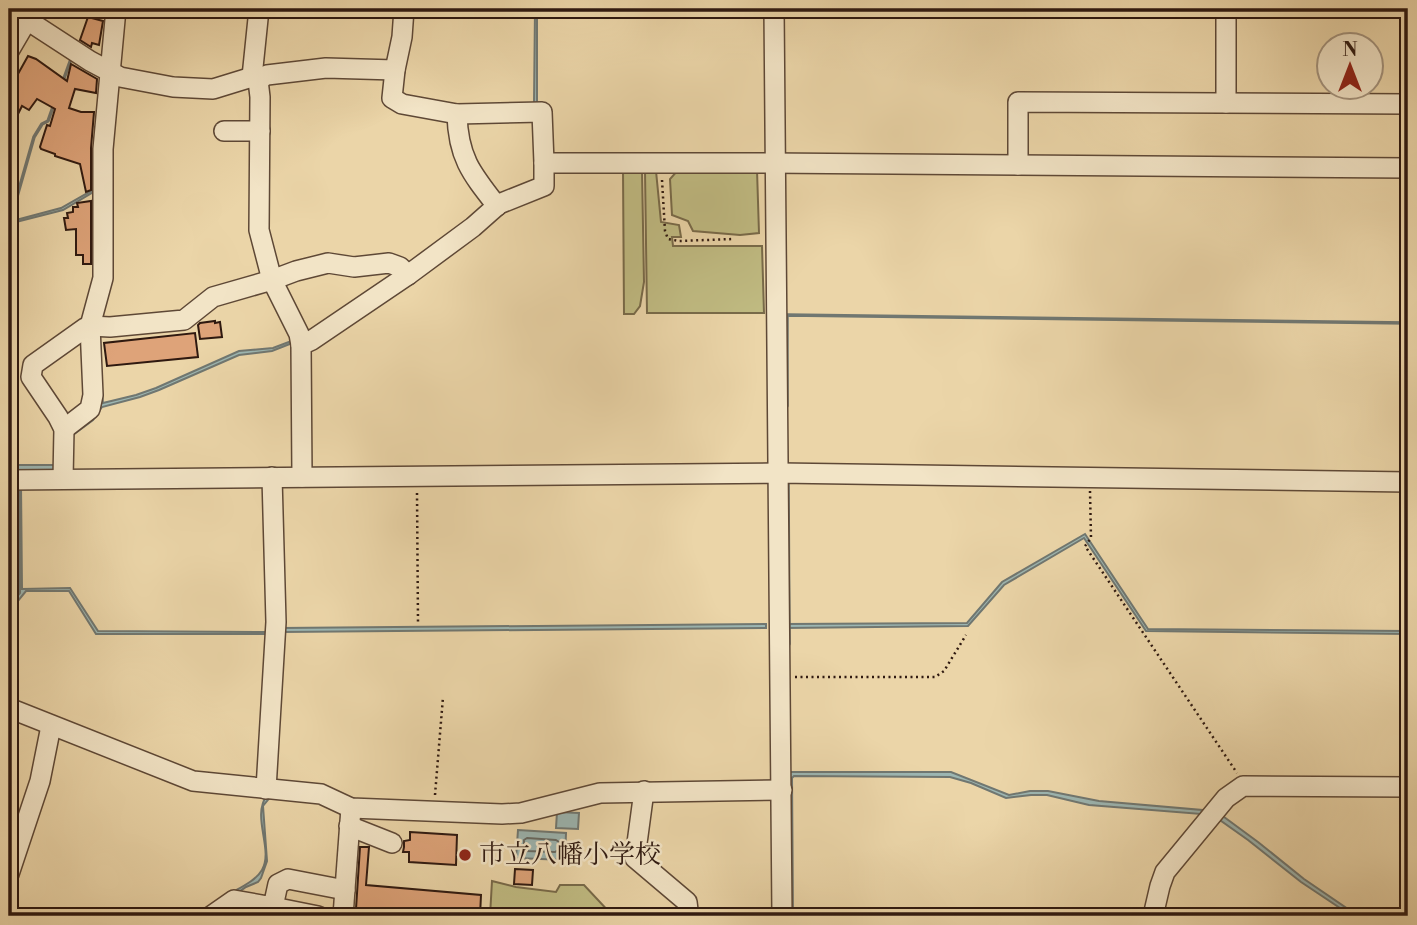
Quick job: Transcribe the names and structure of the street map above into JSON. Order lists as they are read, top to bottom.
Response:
{
  "places": ["市立八幡小学校"],
  "north": "top"
}
